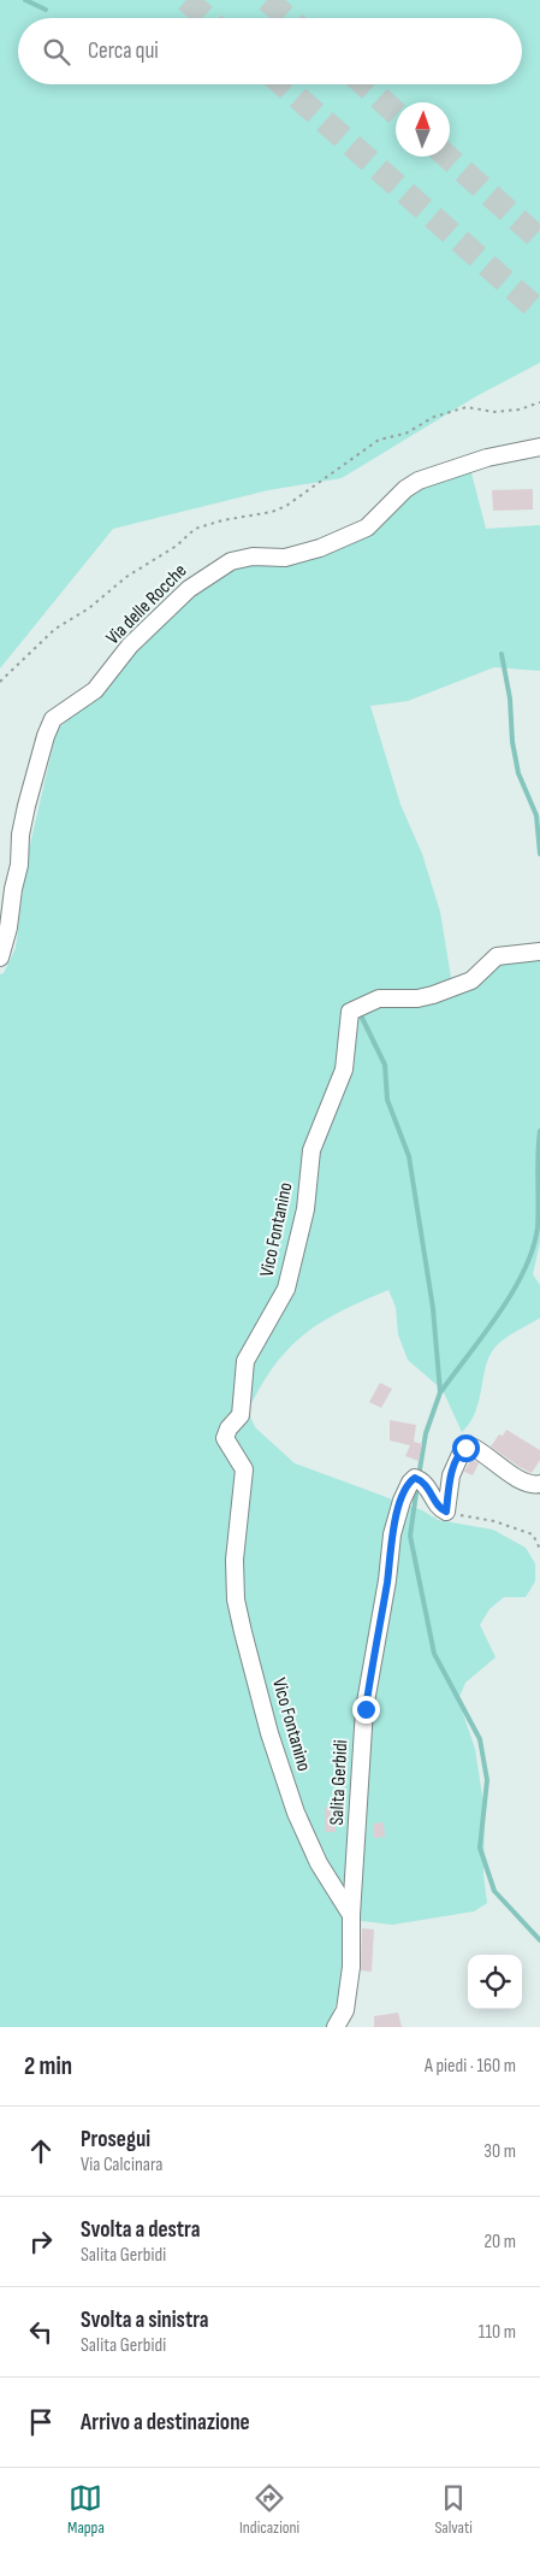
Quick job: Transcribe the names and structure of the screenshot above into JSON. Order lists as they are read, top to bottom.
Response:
{
  "streets": {
    "street": ["Via delle Rocche", "Vico Fontanino", "Salita Gerbidi"]
  },
  "crossings": [
    ["Vico Fontanino", "Salita Gerbidi"]
  ],
  "north": "top",
  "page": {
    "search": "Cerca qui",
    "heading": ["2 min", "A piedi · 160 m"],
    "list": [
      ["Prosegui", "Via Calcinara", "30 m"],
      ["Svolta a destra", "Salita Gerbidi", "20 m"],
      ["Svolta a sinistra", "Salita Gerbidi", "110 m"],
      "Arrivo a destinazione"
    ],
    "nav": ["Mappa", "Indicazioni", "Salvati"]
  }
}
